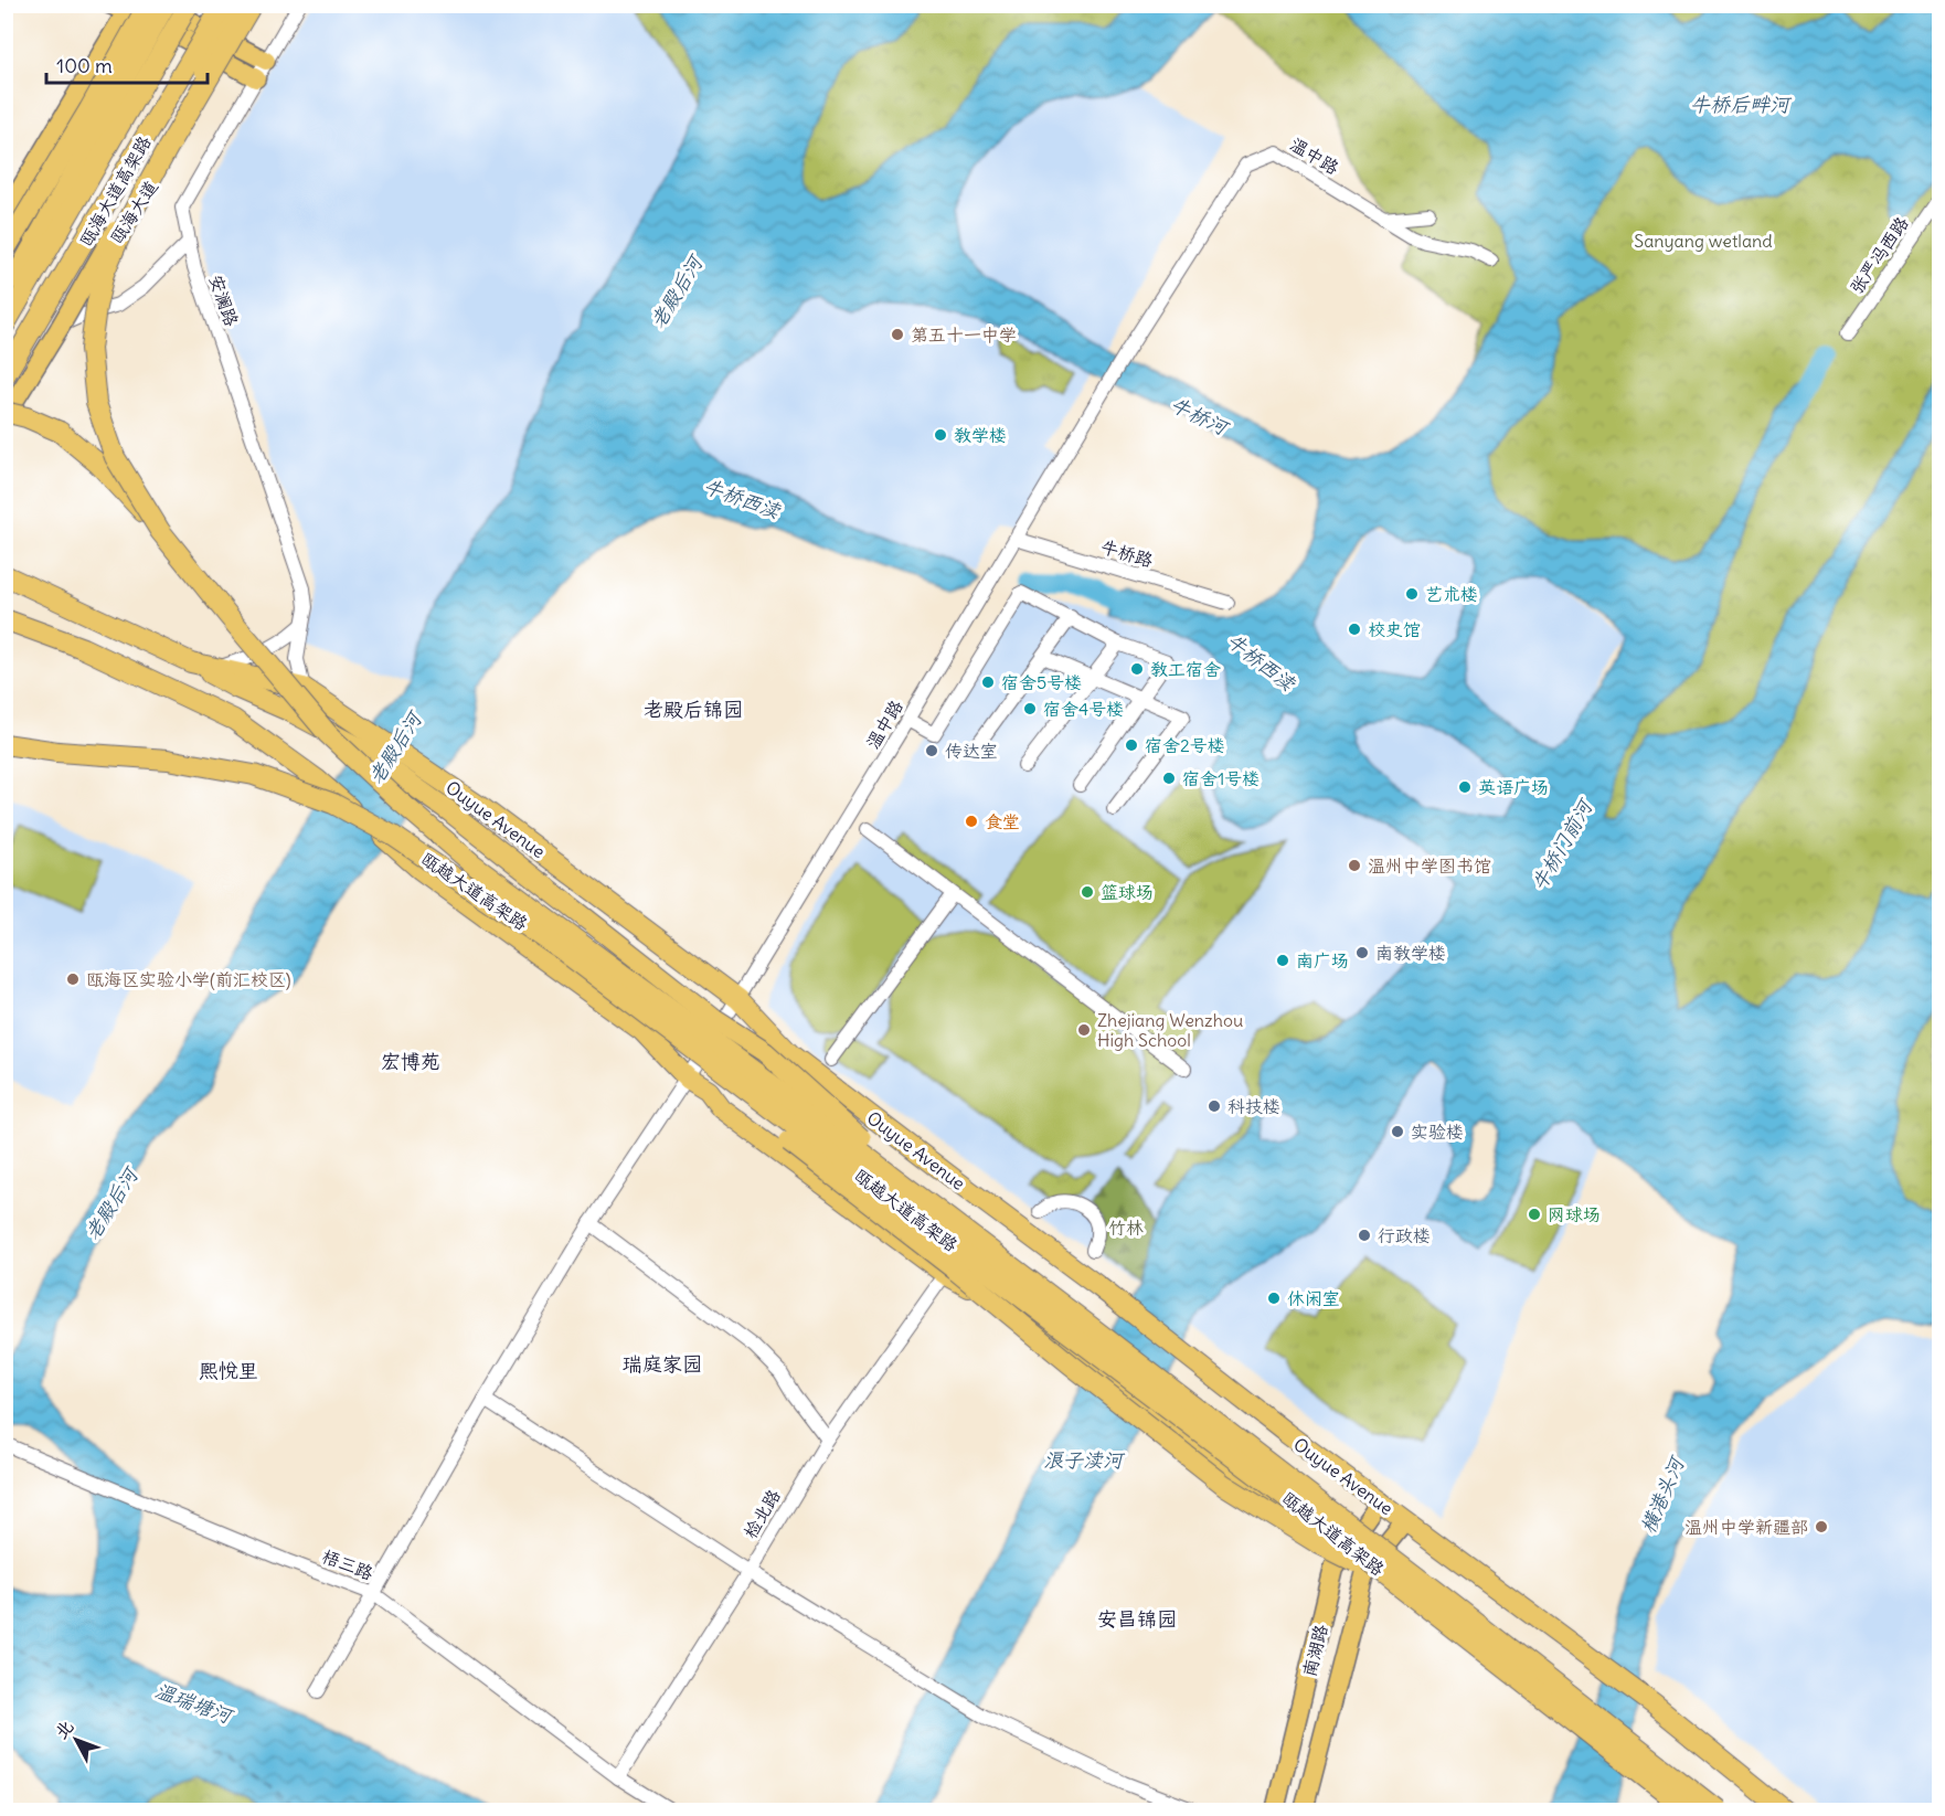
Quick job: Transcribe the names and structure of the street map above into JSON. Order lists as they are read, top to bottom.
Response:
{
  "streets": {
    "highway": ["瓯海大道高架路", "Ouyue Avenue", "瓯越大道高架路"],
    "main road": ["瓯海大道", "南湖路"],
    "street": [
      "温中路",
      "张严冯西路",
      "安澜路",
      "牛桥路",
      "检北路",
      "梧三路"
    ]
  },
  "crossings": [
    ["温中路", "牛桥路"],
    ["温中路", "Ouyue Avenue"],
    ["温中路", "梧三路"],
    ["安澜路", "Ouyue Avenue"],
    ["Ouyue Avenue", "南湖路"],
    ["检北路", "梧三路"]
  ],
  "districts": [
    "老殿后锦园",
    "宏博苑",
    "瑞庭家园",
    "熙悦里",
    "安昌锦园"
  ],
  "water": [
    "牛桥后畔河",
    "老殿后河",
    "牛桥河",
    "牛桥西渎",
    "牛桥门前河",
    "浪子渎河",
    "横港头河",
    "温瑞塘河"
  ],
  "parks": ["Sanyang wetland", "竹林"],
  "places": [
    "第五十一中学",
    "教学楼",
    "艺术楼",
    "校史馆",
    "教工宿舍",
    "宿舍5号楼",
    "宿舍4号楼",
    "宿舍2号楼",
    "传达室",
    "宿舍1号楼",
    "英语广场",
    "食堂",
    "温州中学图书馆",
    "篮球场",
    "南教学楼",
    "南广场",
    "瓯海区实验小学(前汇校区)",
    "Zhejiang Wenzhou High School",
    "科技楼",
    "实验楼",
    "网球场",
    "行政楼",
    "休闲室",
    "温州中学新疆部"
  ],
  "scale_bar": "100 m",
  "north": "top left"
}
